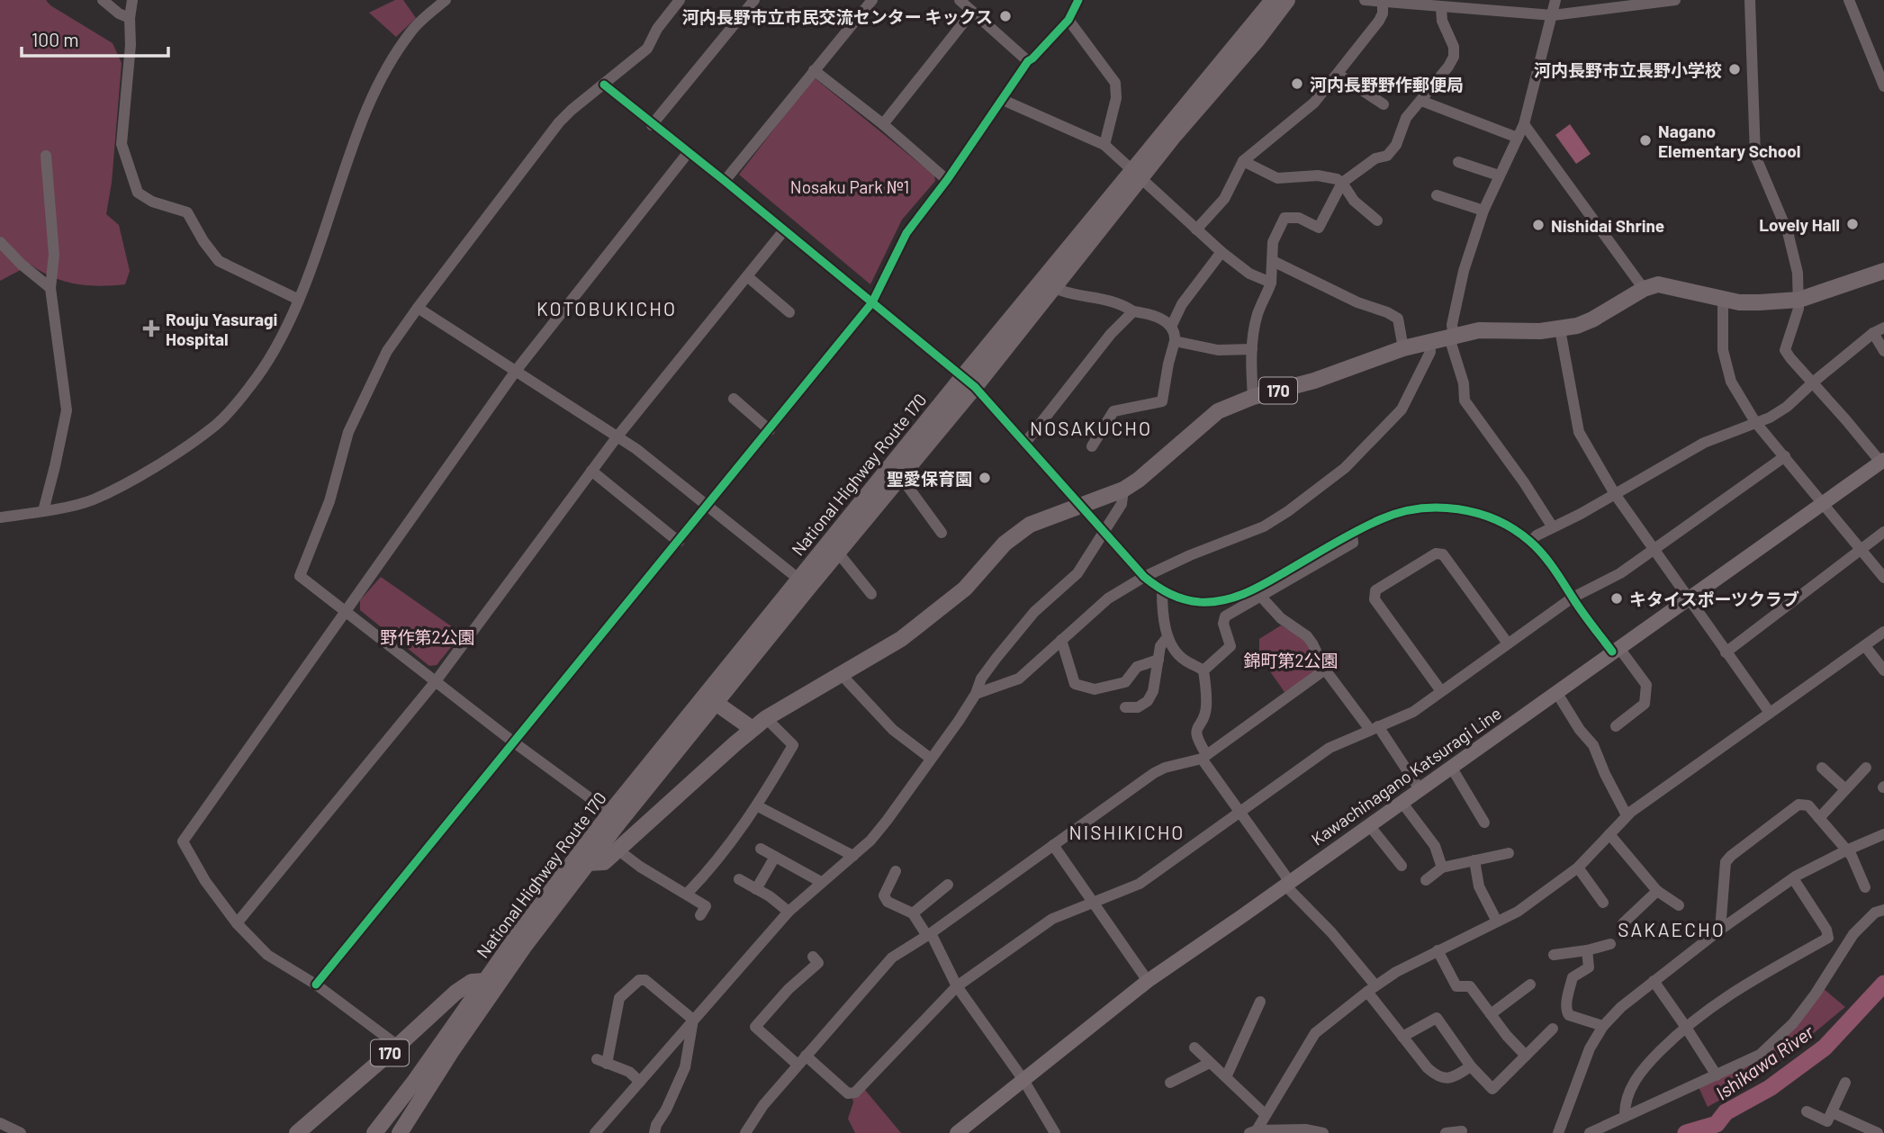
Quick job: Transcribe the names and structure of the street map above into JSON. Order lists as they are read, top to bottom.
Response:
{
  "streets": {
    "highway": ["170", "National Highway Route 170"],
    "main road": ["Kawachinagano Katsuragi Line"]
  },
  "districts": [
    "KOTOBUKICHO",
    "NOSAKUCHO",
    "NISHIKICHO",
    "SAKAECHO"
  ],
  "water": ["Ishikawa River"],
  "parks": ["Nosaku Park №1", "野作第2公園", "錦町第2公園"],
  "places": {
    "other": [
      "河内長野市立市民交流センター キックス",
      "河内長野市立長野小学校",
      "河内長野野作郵便局",
      "Nagano Elementary School",
      "Lovely Hall",
      "Nishidai Shrine",
      "聖愛保育園",
      "キタイスポーツクラブ"
    ],
    "health": ["Rouju Yasuragi Hospital"]
  },
  "scale_bar": "100 m"
}
